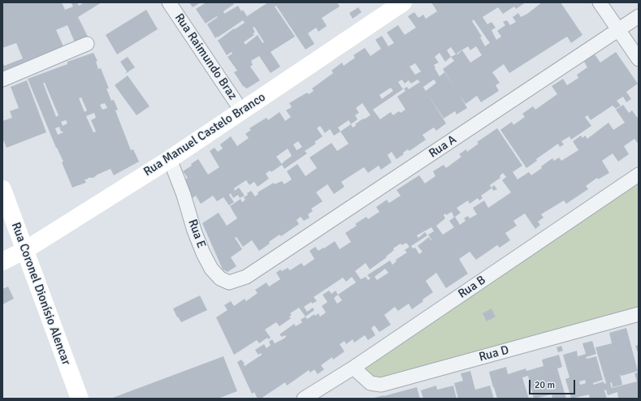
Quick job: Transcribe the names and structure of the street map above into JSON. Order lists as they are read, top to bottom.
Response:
{
  "streets": {
    "street": [
      "Rua Raimundo Braz",
      "Rua Manuel Castelo Branco",
      "Rua A",
      "Rua E",
      "Rua B",
      "Rua Coronel Dionísio Alencar",
      "Rua D"
    ]
  },
  "crossings": [
    ["Rua Raimundo Braz", "Rua Manuel Castelo Branco"],
    ["Rua Manuel Castelo Branco", "Rua E"],
    ["Rua Manuel Castelo Branco", "Rua Coronel Dionísio Alencar"],
    ["Rua A", "Rua E"],
    ["Rua B", "Rua D"]
  ],
  "scale_bar": "20 m"
}
